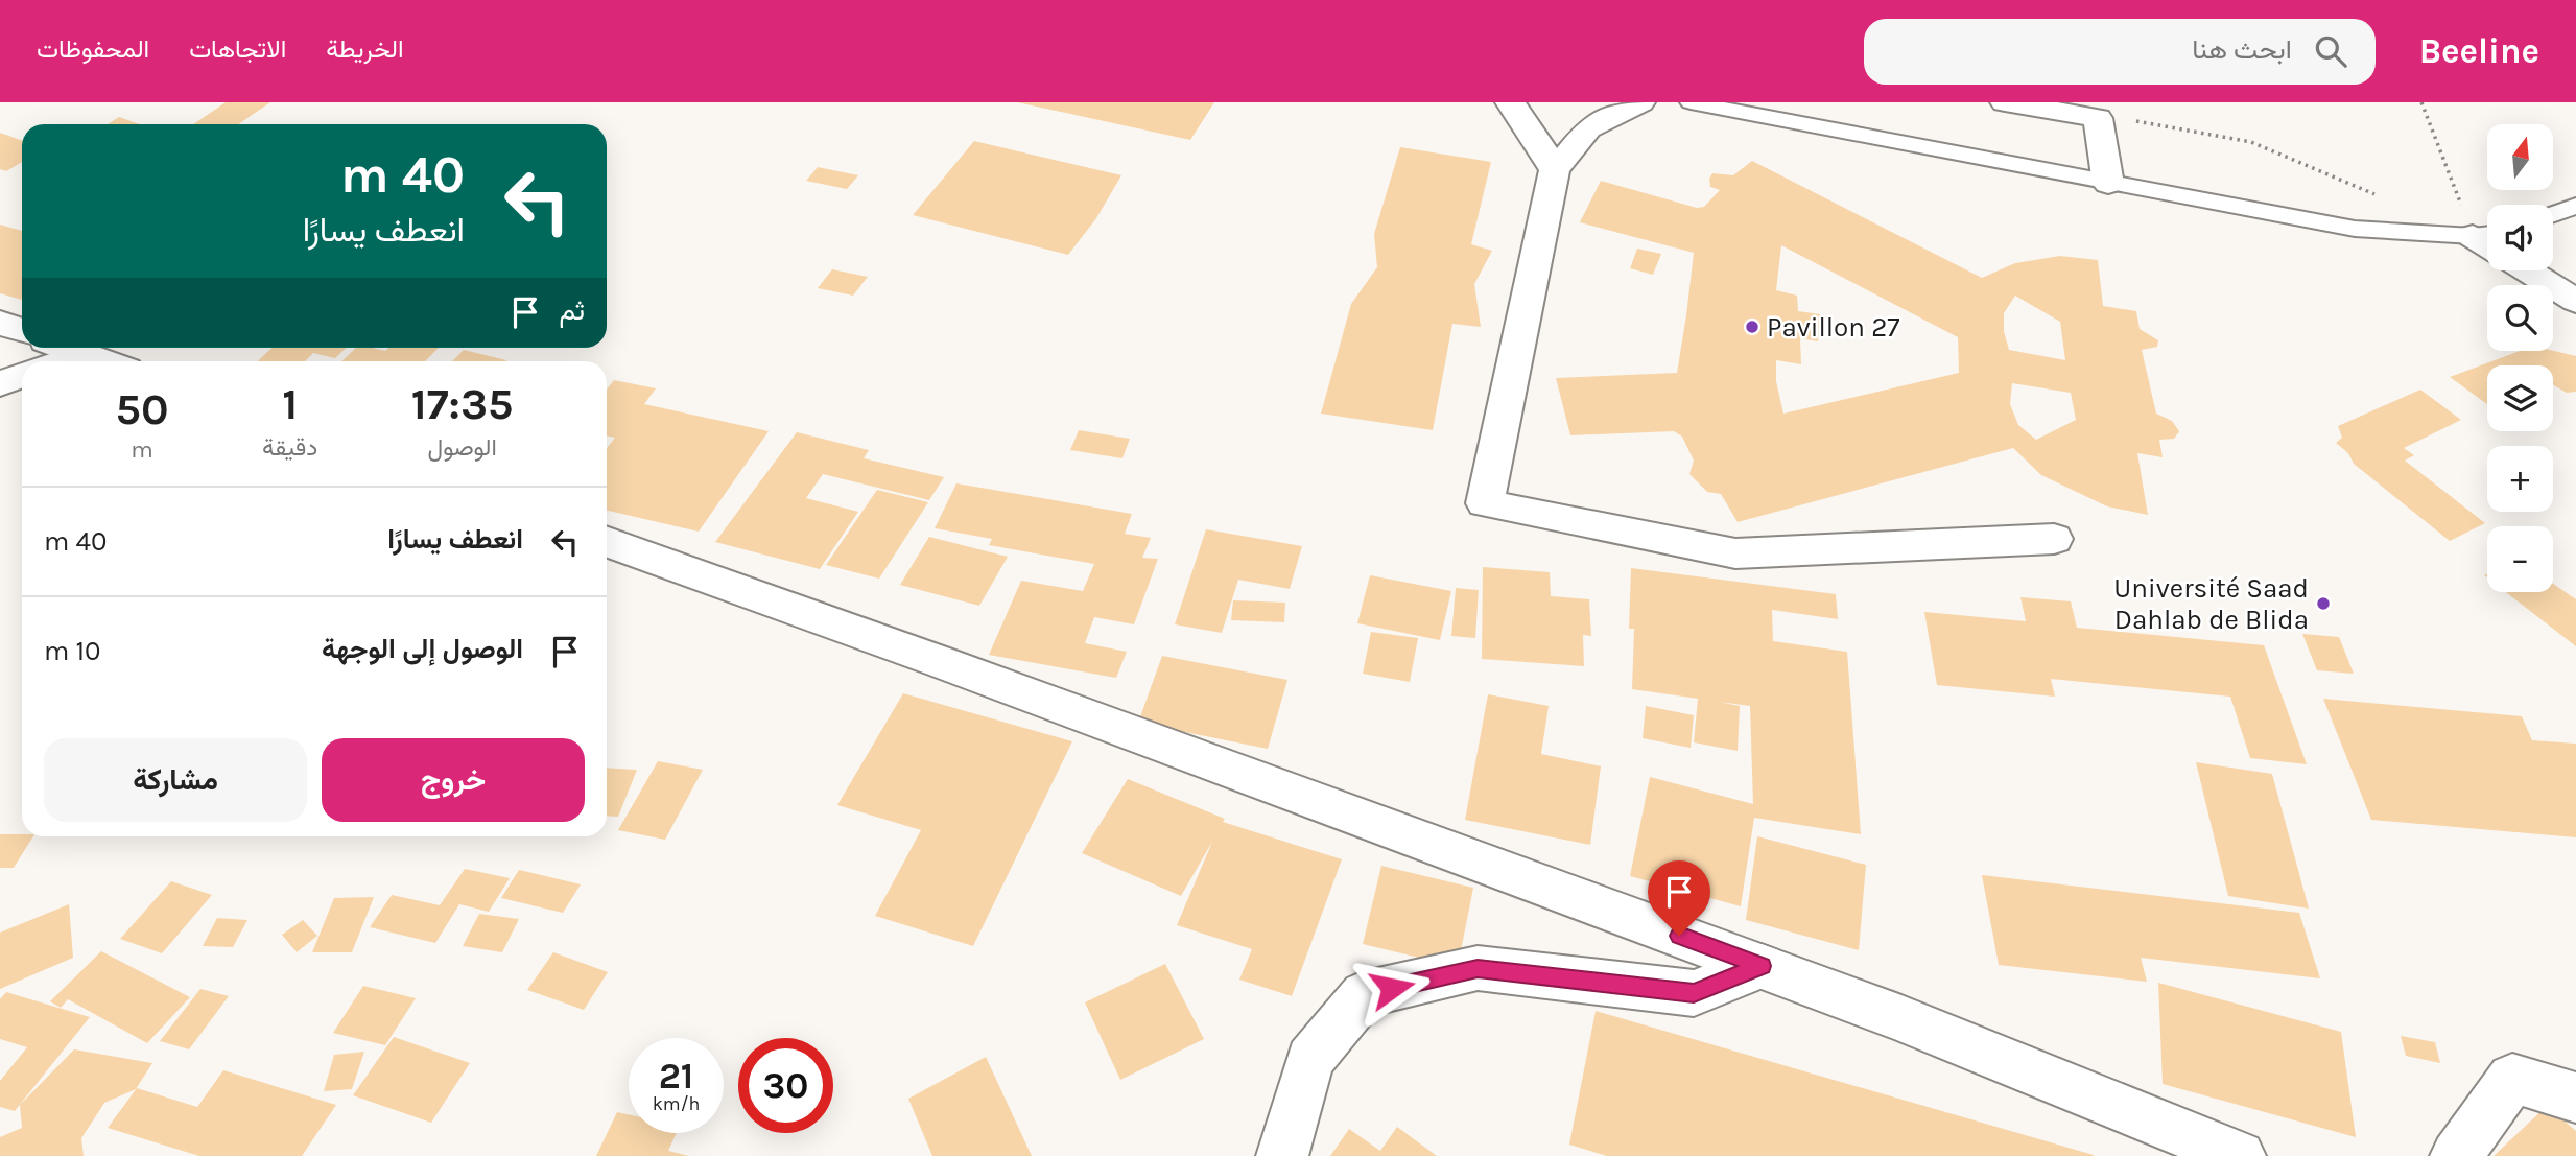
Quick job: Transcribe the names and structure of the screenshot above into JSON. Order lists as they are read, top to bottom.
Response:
{
  "places": ["Pavillon 27", "Université Saad Dahlab de Blida"],
  "north": "top",
  "page": {
    "header": "Beeline",
    "search": "ابحث هنا",
    "nav": ["الخريطة", "الاتجاهات", "المحفوظات"],
    "map_buttons": ["+", "−"],
    "turn": ["40 m", "انعطف يسارًا"],
    "then": "ثم",
    "eta": [
      "17:35",
      "الوصول",
      "1",
      "دقيقة",
      "50",
      "m"
    ],
    "list": [
      {
        "name": "انعطف يسارًا",
        "value": "40 m"
      },
      {
        "name": "الوصول إلى الوجهة",
        "value": "10 m"
      }
    ],
    "buttons": ["خروج", "مشاركة"],
    "speed": "21 km/h",
    "limit": "30"
  }
}
